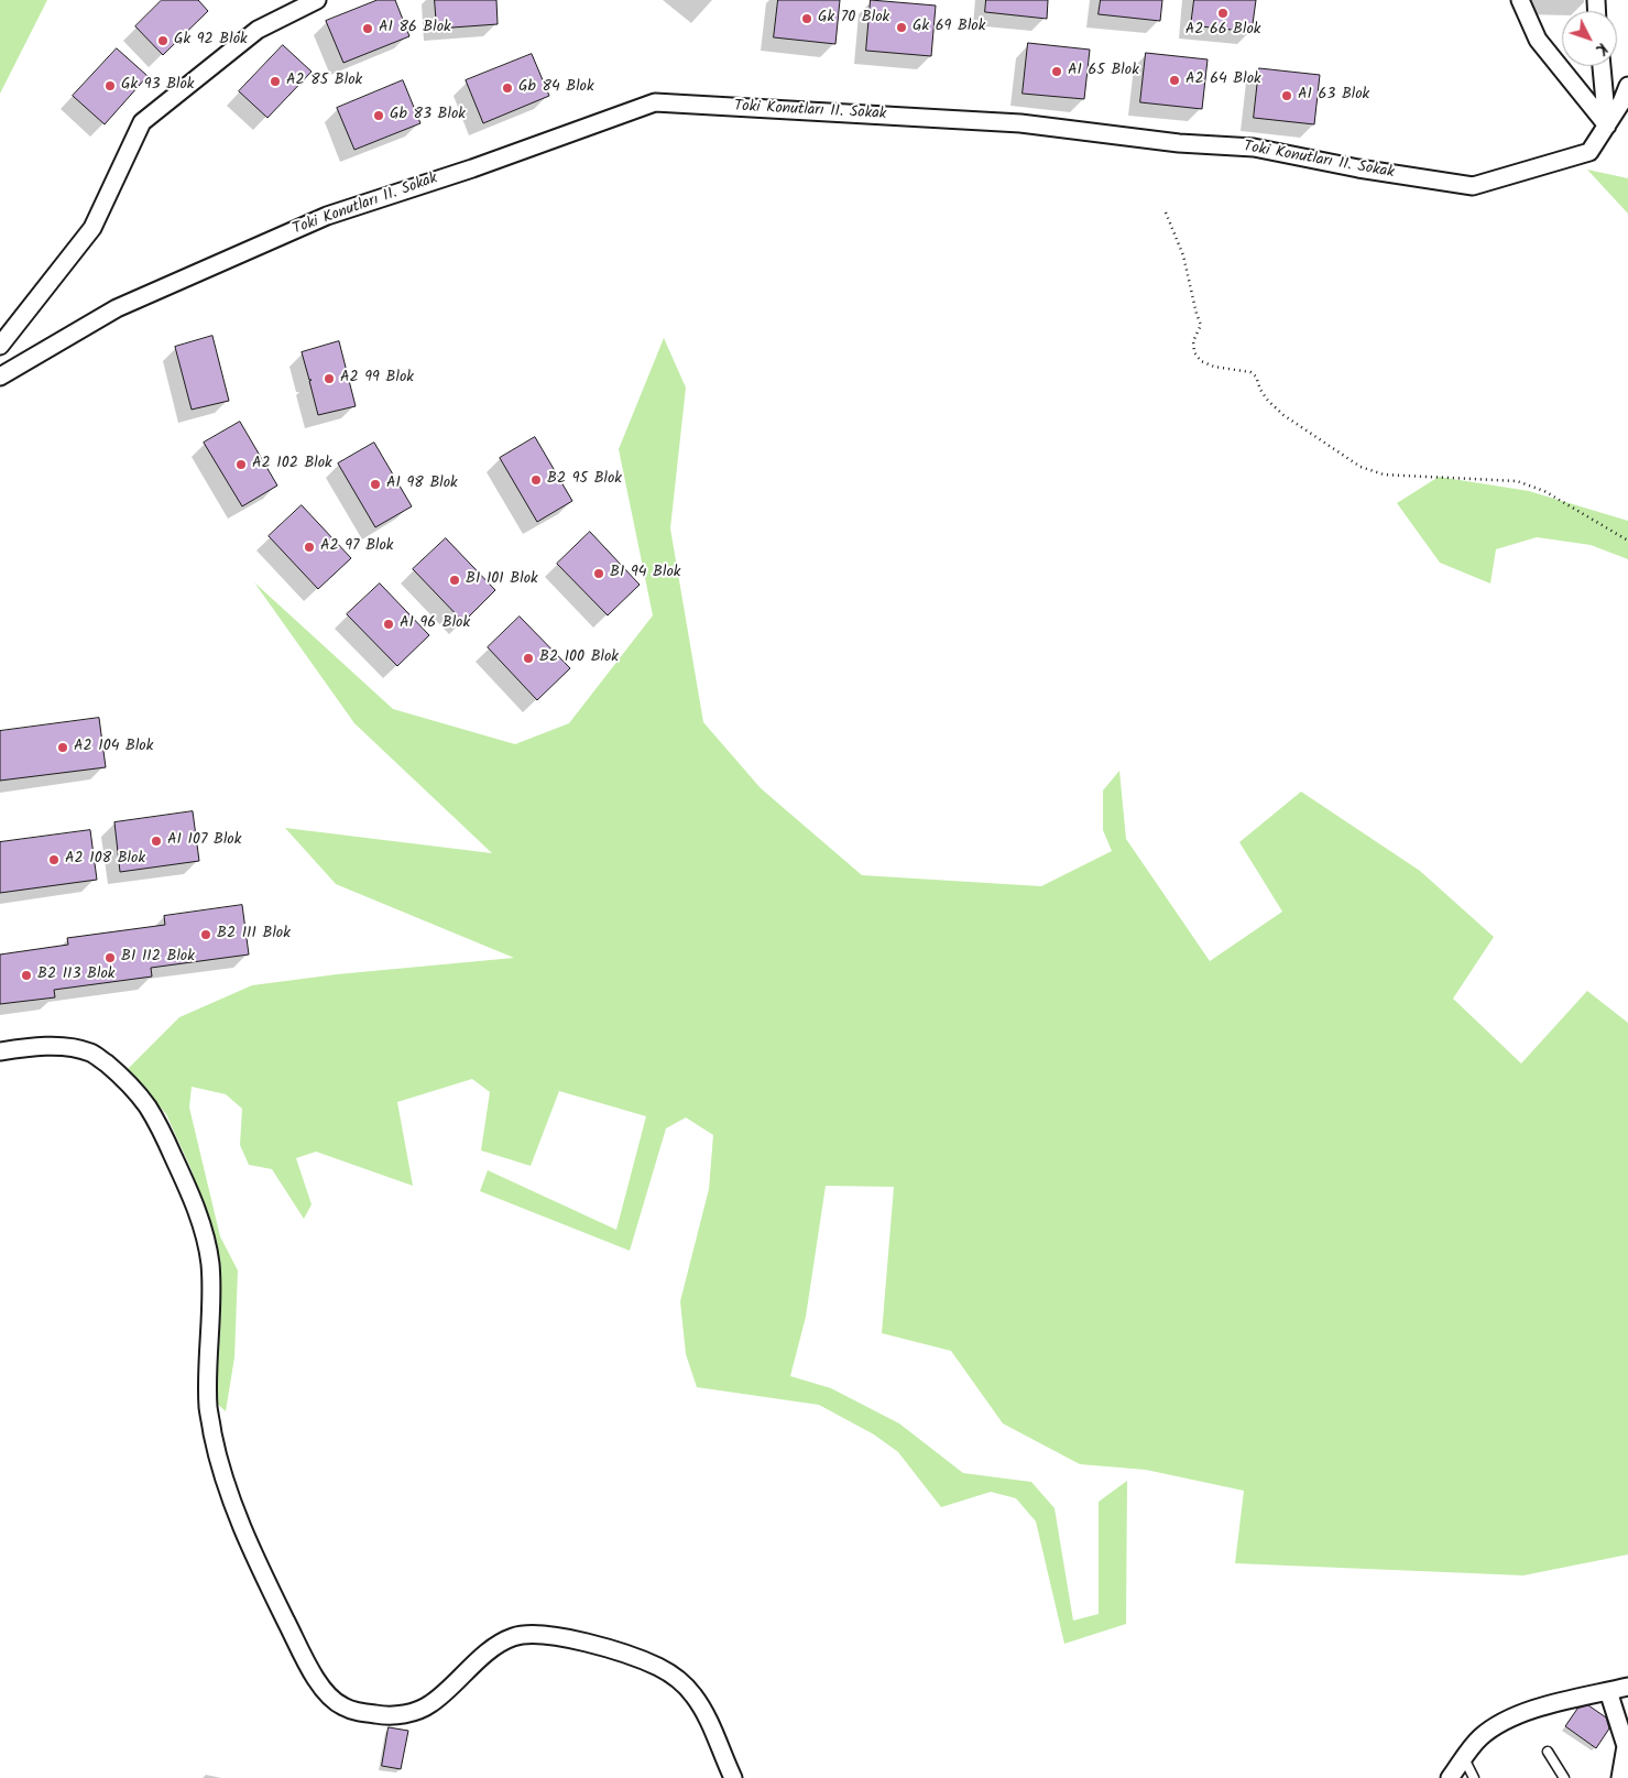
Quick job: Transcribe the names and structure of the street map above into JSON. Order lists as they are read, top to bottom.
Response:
{
  "streets": {
    "street": ["Toki Konutları 11. Sokak"]
  },
  "places": [
    "A2 66 Blok",
    "Gk 70 Blok",
    "Gk 69 Blok",
    "A1 86 Blok",
    "Gk 92 Blok",
    "A1 65 Blok",
    "A2 64 Blok",
    "A2 85 Blok",
    "Gk 93 Blok",
    "Gb 84 Blok",
    "A1 63 Blok",
    "Gb 83 Blok",
    "A2 99 Blok",
    "A2 102 Blok",
    "B2 95 Blok",
    "A1 98 Blok",
    "A2 97 Blok",
    "B1 94 Blok",
    "B1 101 Blok",
    "A1 96 Blok",
    "B2 100 Blok",
    "A2 104 Blok",
    "A1 107 Blok",
    "A2 108 Blok",
    "B2 111 Blok",
    "B1 112 Blok",
    "B2 113 Blok"
  ],
  "north": "bottom right"
}
